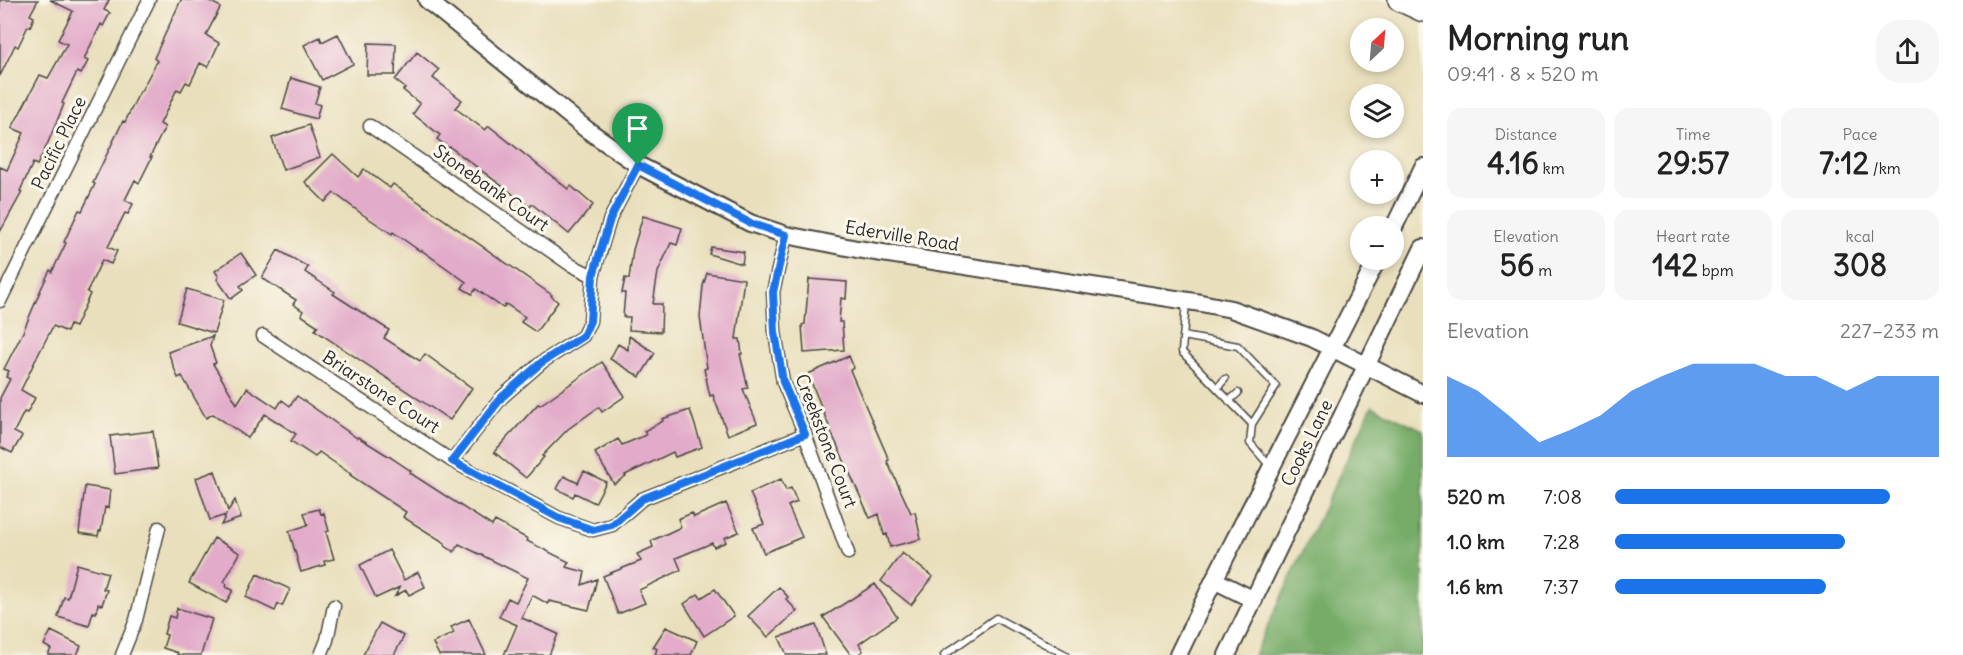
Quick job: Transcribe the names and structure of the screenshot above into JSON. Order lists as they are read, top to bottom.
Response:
{
  "streets": {
    "street": [
      "Pacific Place",
      "Stonebank Court",
      "Ederville Road",
      "Briarstone Court",
      "Creekstone Court",
      "Cooks Lane"
    ]
  },
  "crossings": [
    ["Ederville Road", "Creekstone Court"],
    ["Ederville Road", "Cooks Lane"],
    ["Briarstone Court", "Creekstone Court"]
  ],
  "north": "top right",
  "page": {
    "heading": ["Morning run", "09:41 · 8 × 520 m"],
    "map_buttons": ["+", "−"],
    "stats": [
      ["Distance", "4.16 km"],
      ["Time", "29:57"],
      ["Pace", "7:12 /km"],
      ["Elevation", "56 m"],
      ["Heart rate", "142 bpm"],
      ["kcal", "308"]
    ],
    "chart": ["Elevation", "227–233 m"],
    "list": [
      {
        "name": "520 m",
        "note": "7:08"
      },
      {
        "name": "1.0 km",
        "note": "7:28"
      },
      {
        "name": "1.6 km",
        "note": "7:37"
      }
    ]
  }
}
